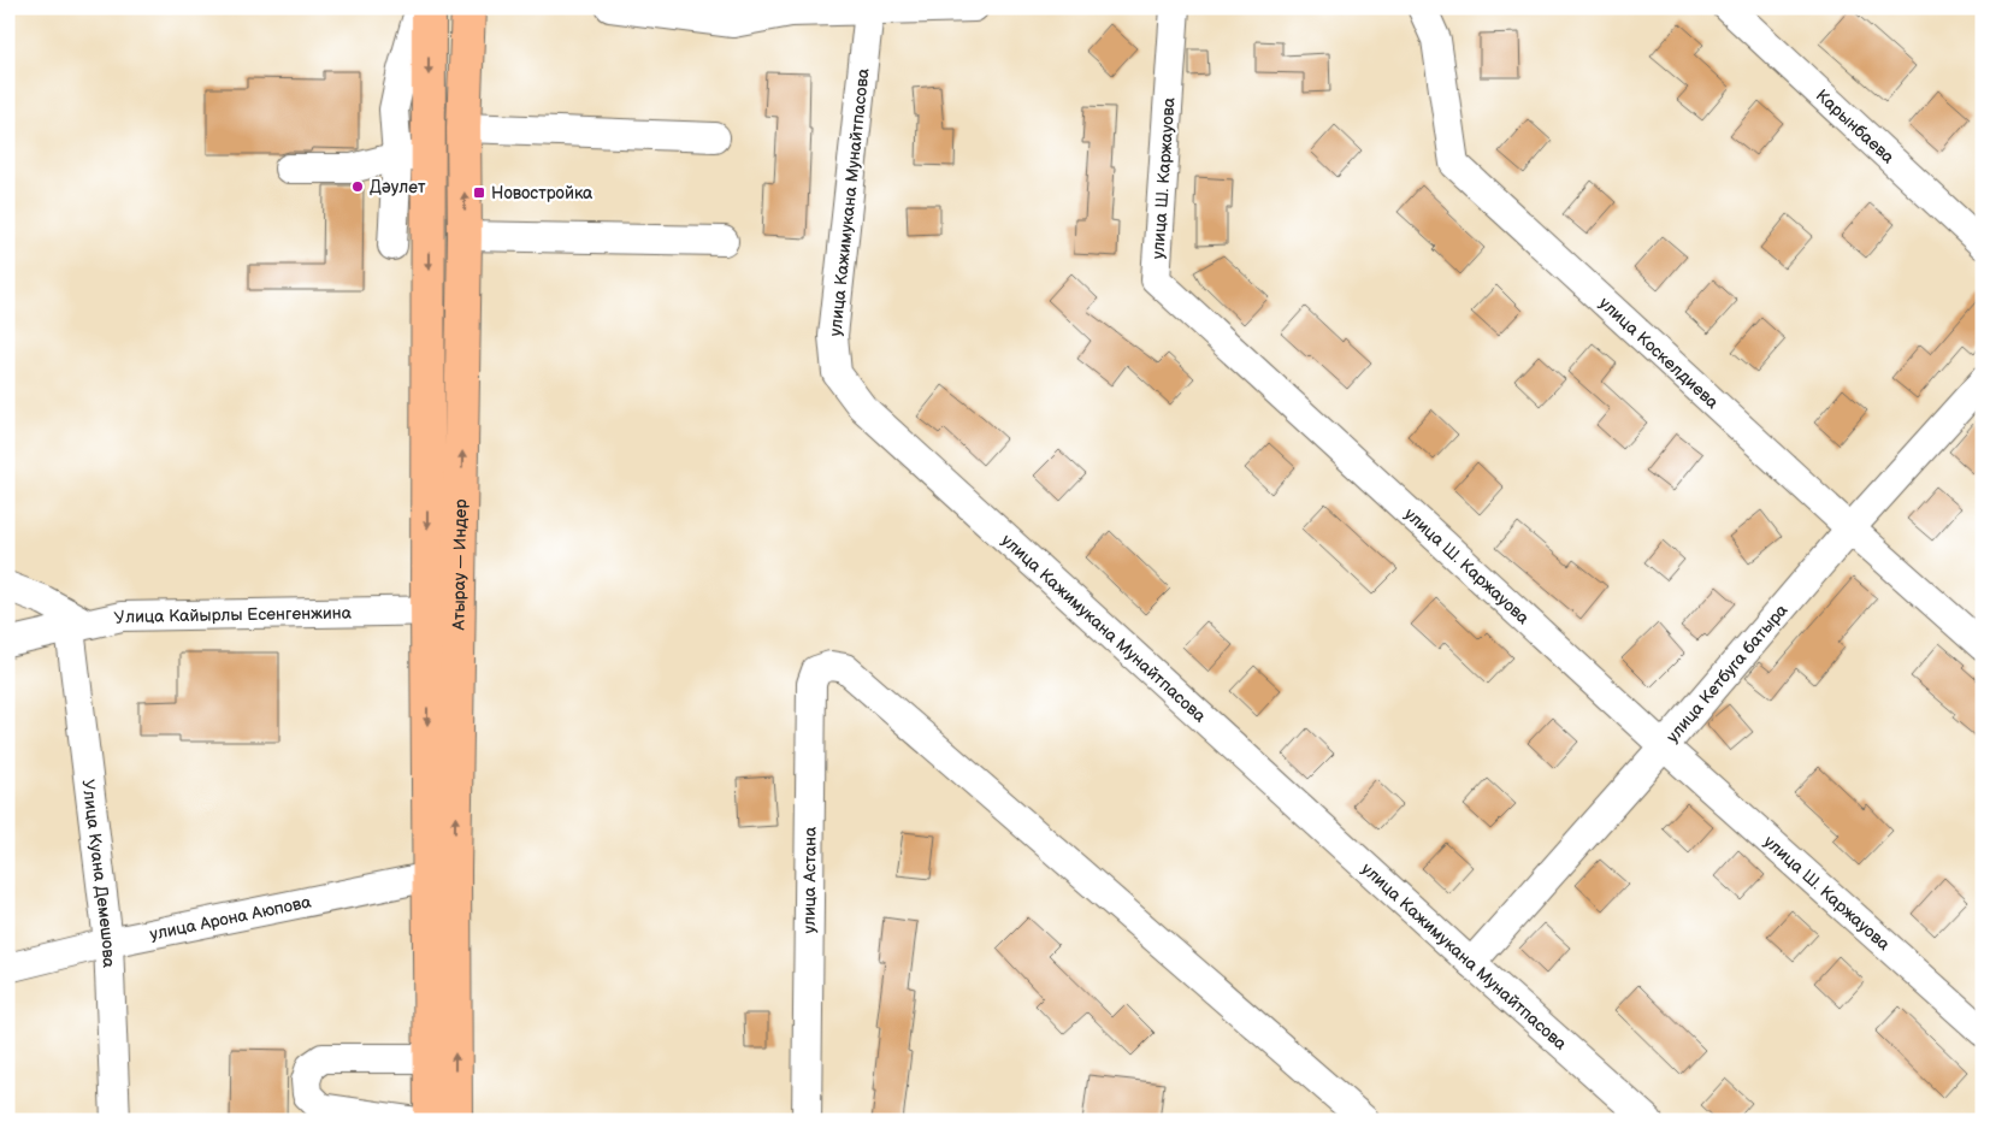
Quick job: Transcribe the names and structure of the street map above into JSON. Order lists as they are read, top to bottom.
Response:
{
  "streets": {
    "main road": ["Атырау — Индер"],
    "street": [
      "Карынбаева",
      "улица Ш. Каржауова",
      "улица Кажимукана Мунайтпасова",
      "улица Коскелдиева",
      "Улица Кайырлы Есенгенжина",
      "улица Кетбуга батыра",
      "Улица Куана Демешова",
      "улица Астана",
      "улица Арона Аюпова"
    ]
  },
  "crossings": [
    ["улица Ш. Каржауова", "улица Кетбуга батыра"],
    ["улица Кажимукана Мунайтпасова", "улица Кетбуга батыра"],
    ["улица Коскелдиева", "улица Кетбуга батыра"],
    ["Атырау — Индер", "Улица Кайырлы Есенгенжина"],
    ["Атырау — Индер", "улица Арона Аюпова"],
    ["Улица Кайырлы Есенгенжина", "Улица Куана Демешова"],
    ["Улица Куана Демешова", "улица Арона Аюпова"]
  ],
  "places": {
    "other": ["Дәулет"],
    "transit": ["Новостройка"]
  }
}
